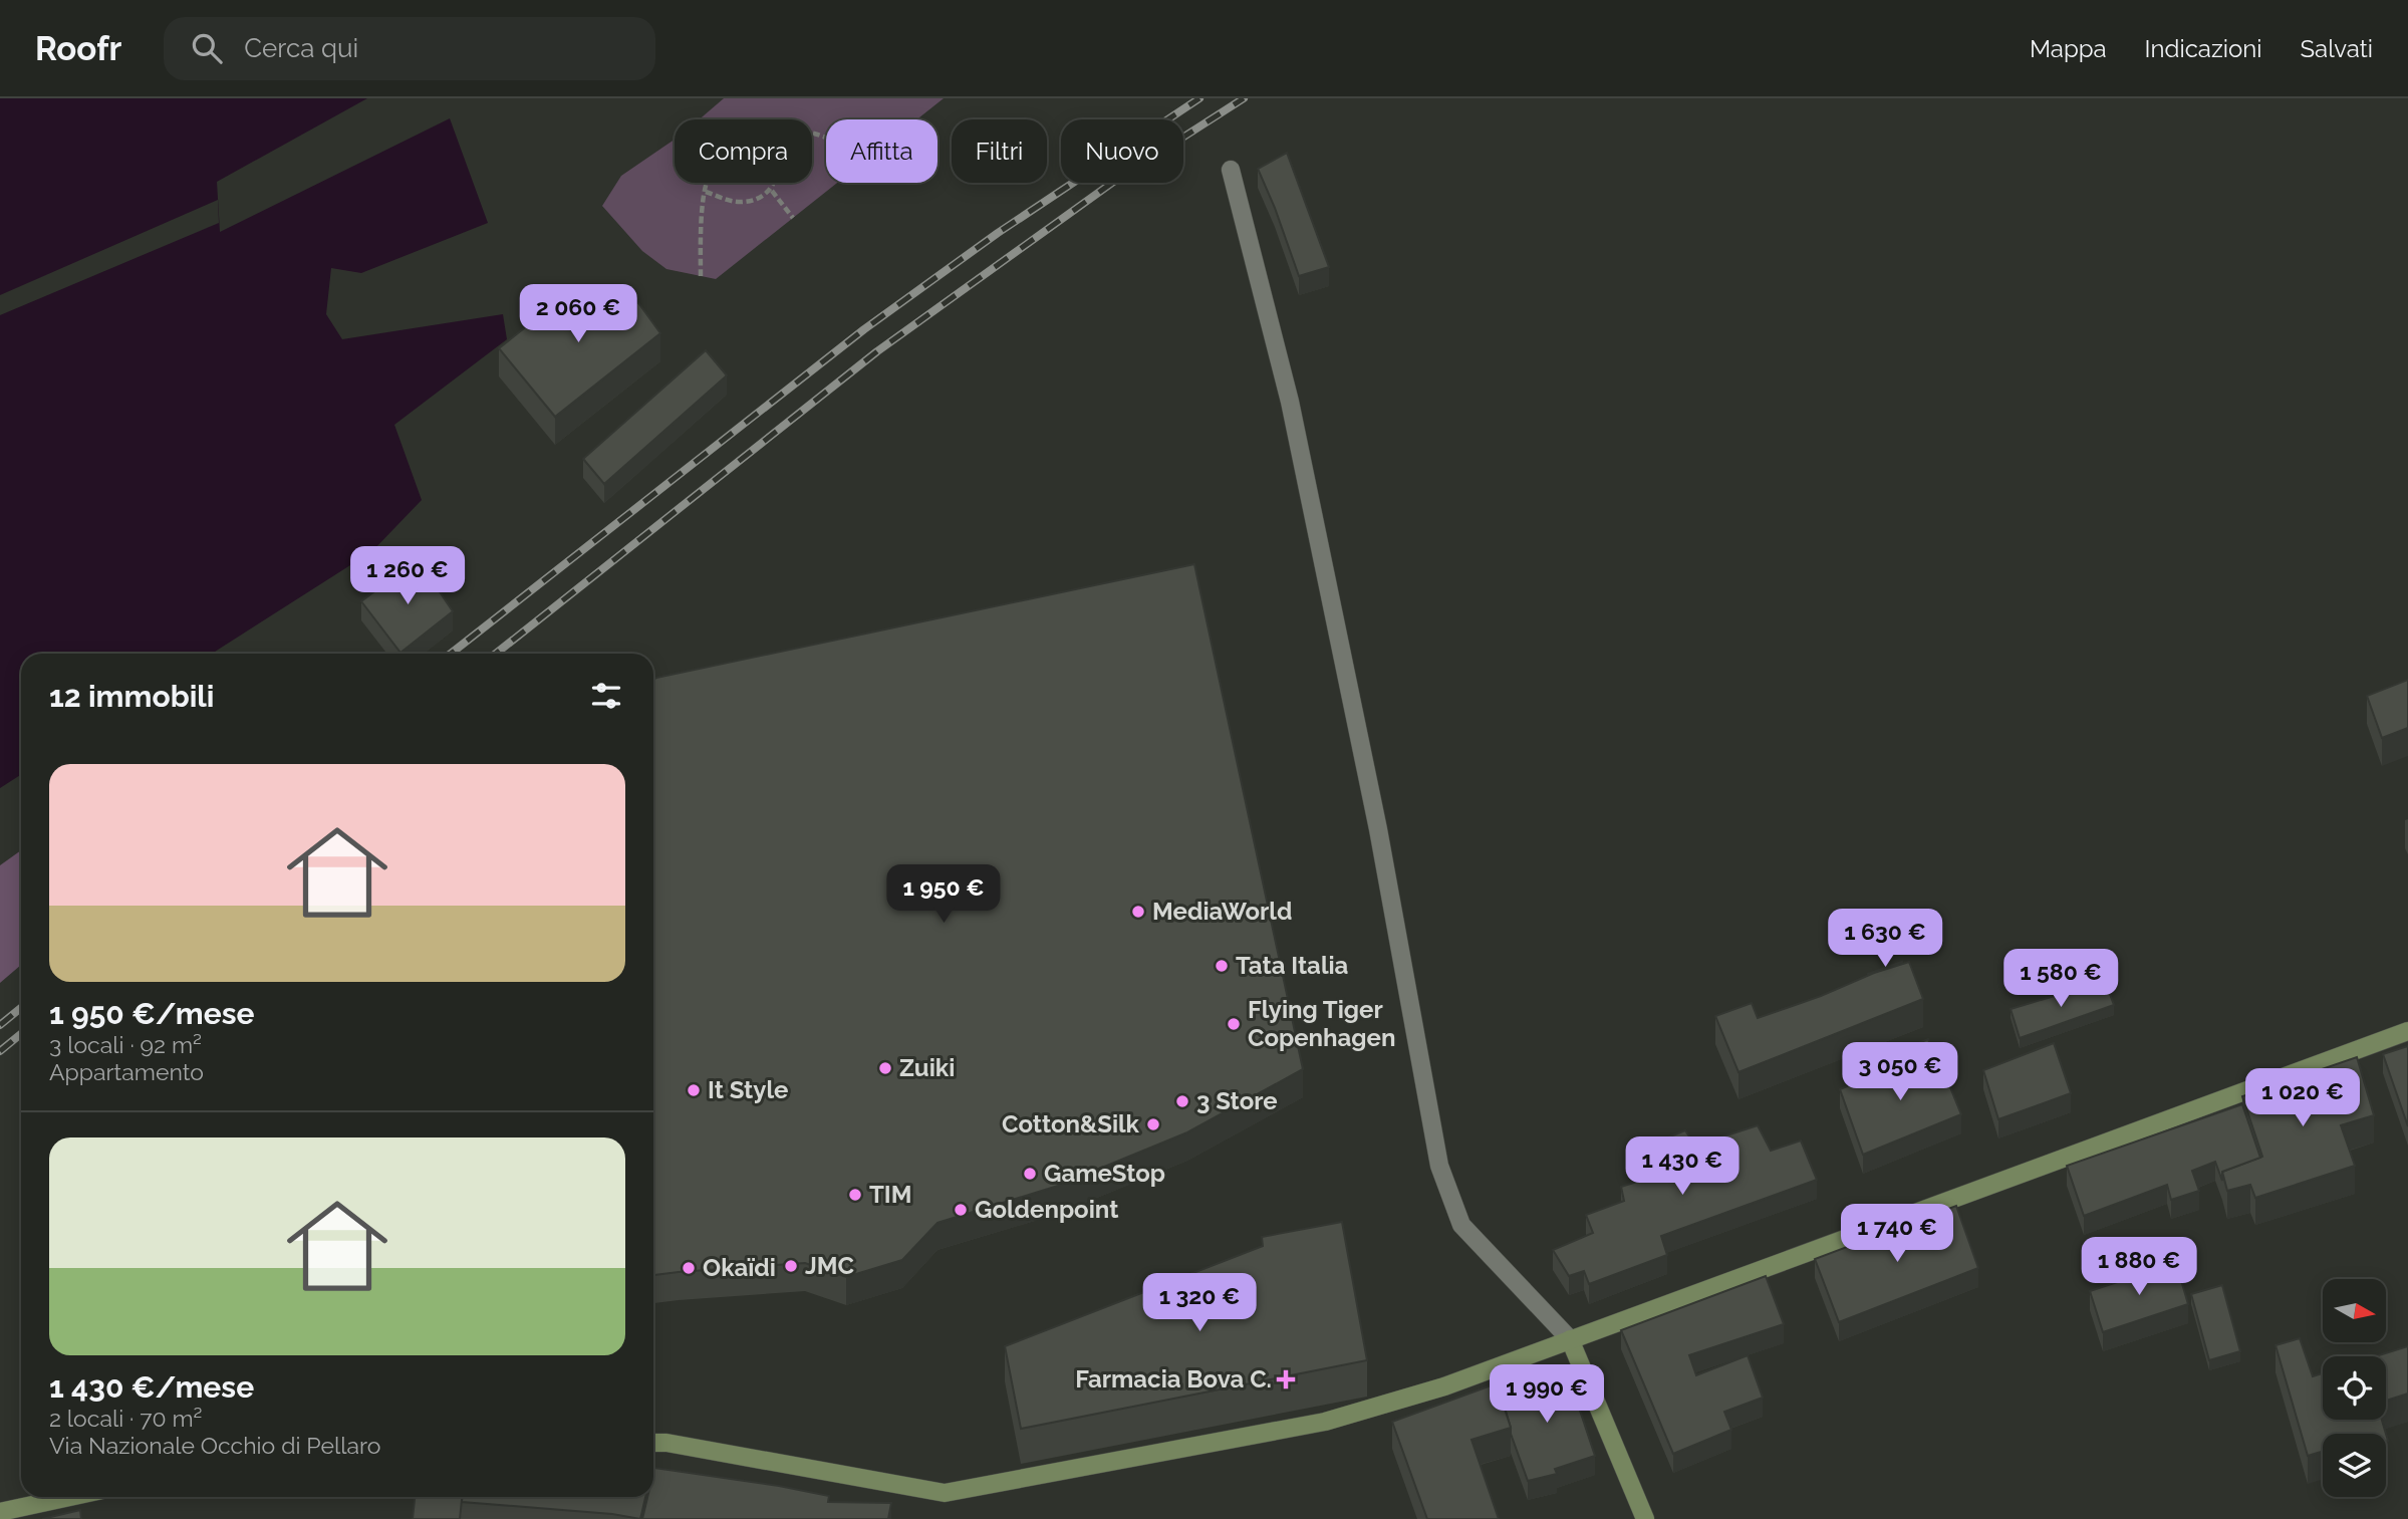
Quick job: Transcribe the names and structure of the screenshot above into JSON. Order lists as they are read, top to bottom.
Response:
{
  "places": {
    "other": [
      "MediaWorld",
      "Tata Italia",
      "Flying Tiger Copenhagen",
      "Zuiki",
      "It Style",
      "3 Store",
      "Cotton&Silk",
      "GameStop",
      "TIM",
      "Goldenpoint",
      "JMC",
      "Okaïdi"
    ],
    "health": ["Farmacia Bova C."]
  },
  "north": "right",
  "page": {
    "header": "Roofr",
    "search": "Cerca qui",
    "nav": ["Mappa", "Indicazioni", "Salvati"],
    "chip": [
      "Compra",
      "Affitta",
      "Filtri",
      "Nuovo"
    ],
    "price": [
      "2 060 €",
      "1 260 €",
      "1 950 €",
      "1 630 €",
      "1 580 €",
      "3 050 €",
      "1 020 €",
      "1 430 €",
      "1 740 €",
      "1 880 €",
      "1 320 €",
      "1 990 €"
    ],
    "heading": "12 immobili",
    "list": [
      {
        "name": "1 950 €/mese",
        "note": "3 locali · 92 m² · Appartamento"
      },
      {
        "name": "1 430 €/mese",
        "note": "2 locali · 70 m² · Via Nazionale Occhio di Pellaro"
      }
    ]
  }
}
